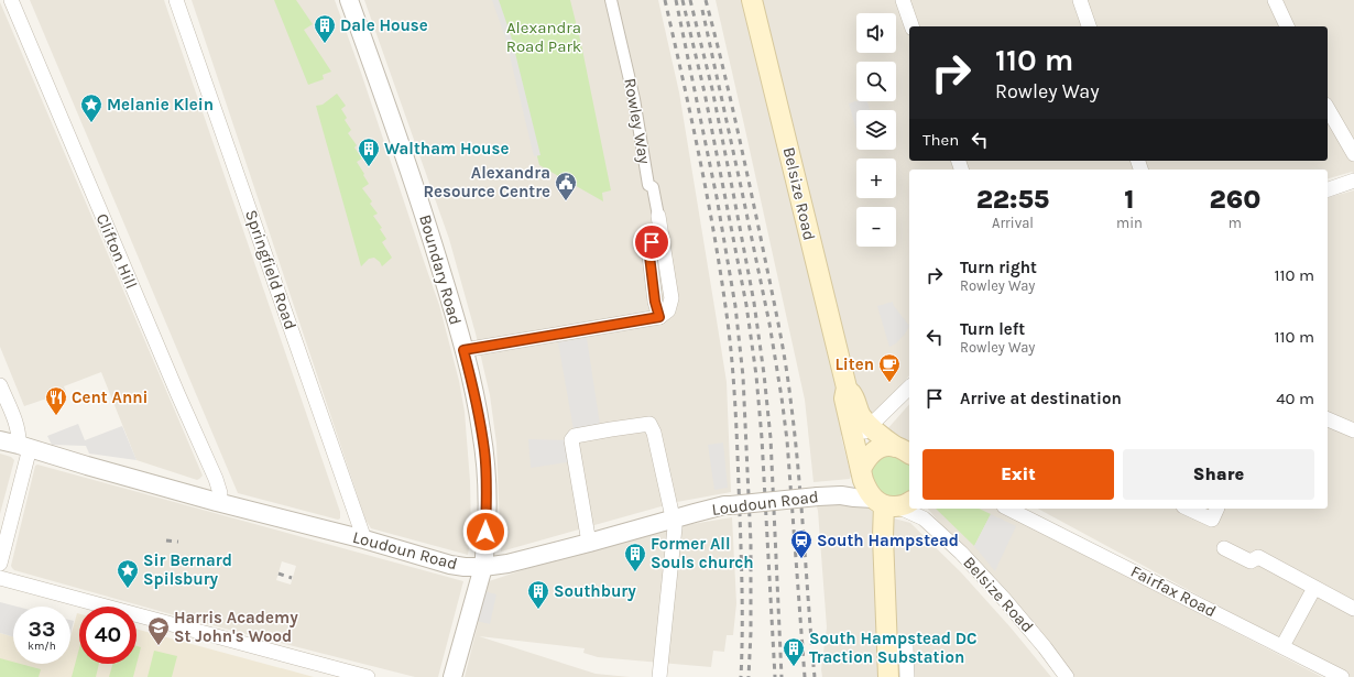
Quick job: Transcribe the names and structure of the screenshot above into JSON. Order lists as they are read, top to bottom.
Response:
{
  "streets": {
    "main road": ["Belsize Road"],
    "street": [
      "Rowley Way",
      "Clifton Hill",
      "Springfield Road",
      "Boundary Road",
      "Loudoun Road",
      "Fairfax Road"
    ]
  },
  "crossings": [
    ["Rowley Way", "Boundary Road"],
    ["Belsize Road", "Loudoun Road"],
    ["Clifton Hill", "Loudoun Road"],
    ["Springfield Road", "Loudoun Road"],
    ["Boundary Road", "Loudoun Road"]
  ],
  "parks": ["Alexandra Road Park"],
  "places": {
    "building": [
      "Dale House",
      "Waltham House",
      "Former All Souls church",
      "Southbury",
      "South Hampstead DC Traction Substation"
    ],
    "place": ["Melanie Klein", "Sir Bernard Spilsbury"],
    "public building": ["Alexandra Resource Centre"],
    "cafe": ["Liten"],
    "restaurant": ["Cent Anni"],
    "station": ["South Hampstead"],
    "school or university": ["Harris Academy St John's Wood"]
  },
  "page": {
    "map_buttons": ["+", "−"],
    "turn": ["110 m", "Rowley Way"],
    "then": "Then",
    "eta": [
      "22:55",
      "Arrival",
      "1",
      "min",
      "260",
      "m"
    ],
    "list": [
      {
        "name": "Turn right",
        "note": "Rowley Way",
        "value": "110 m"
      },
      {
        "name": "Turn left",
        "note": "Rowley Way",
        "value": "110 m"
      },
      {
        "name": "Arrive at destination",
        "value": "40 m"
      }
    ],
    "buttons": ["Exit", "Share"],
    "speed": "33 km/h",
    "limit": "40"
  }
}
